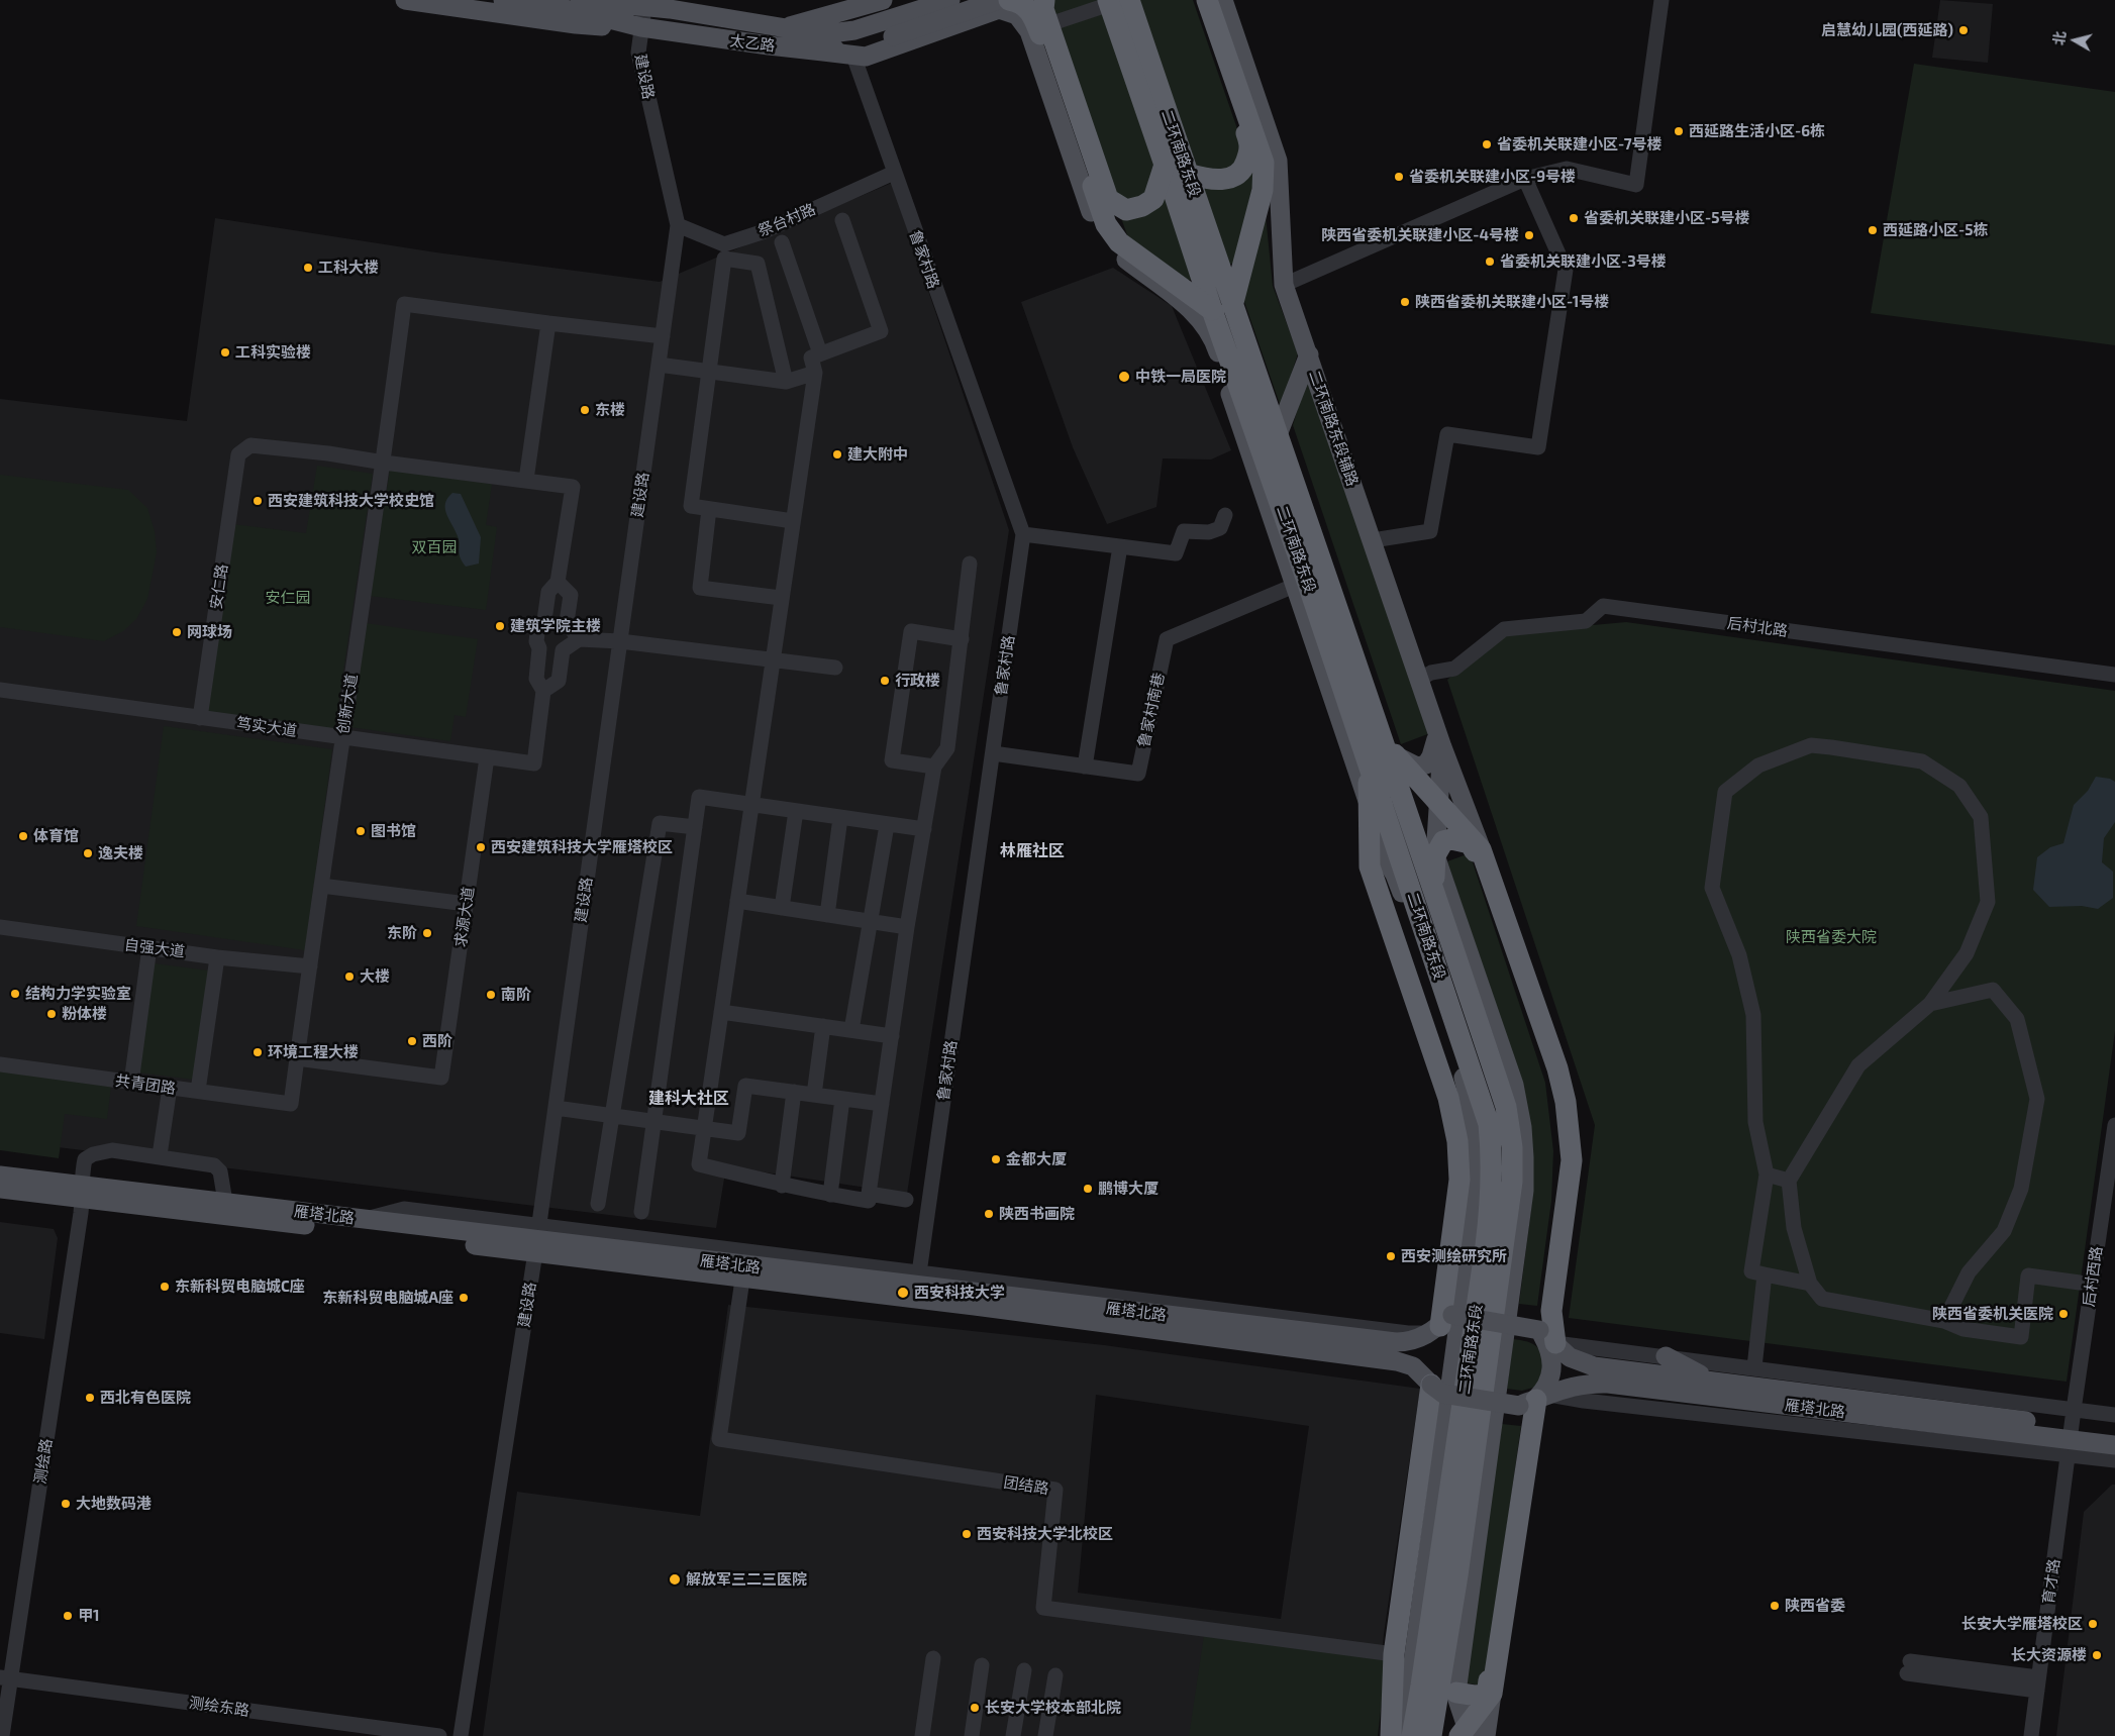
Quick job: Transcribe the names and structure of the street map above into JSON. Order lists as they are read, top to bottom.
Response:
{
  "streets": {
    "highway": ["二环南路东段"],
    "main road": ["太乙路", "二环南路东段辅路", "雁塔北路"],
    "street": [
      "建设路",
      "祭台村路",
      "鲁家村路",
      "安仁路",
      "后村北路",
      "创新大道",
      "鲁家村南巷",
      "笃实大道",
      "求源大道",
      "自强大道",
      "共青团路",
      "后村西路",
      "测绘路",
      "团结路",
      "育才路",
      "测绘东路"
    ]
  },
  "crossings": [
    ["太乙路", "建设路"],
    ["建设路", "祭台村路"],
    ["建设路", "雁塔北路"],
    ["祭台村路", "鲁家村路"],
    ["鲁家村路", "鲁家村南巷"],
    ["鲁家村路", "雁塔北路"],
    ["二环南路东段辅路", "后村北路"],
    ["安仁路", "创新大道"],
    ["安仁路", "笃实大道"],
    ["创新大道", "笃实大道"],
    ["创新大道", "求源大道"],
    ["创新大道", "自强大道"],
    ["创新大道", "共青团路"],
    ["笃实大道", "求源大道"],
    ["雁塔北路", "后村西路"],
    ["雁塔北路", "测绘路"],
    ["雁塔北路", "团结路"],
    ["雁塔北路", "育才路"],
    ["后村西路", "育才路"],
    ["测绘路", "测绘东路"]
  ],
  "districts": ["林雁社区", "建科大社区"],
  "parks": ["双百园", "安仁园", "陕西省委大院"],
  "places": [
    "启慧幼儿园(西延路)",
    "西延路生活小区-6栋",
    "省委机关联建小区-7号楼",
    "省委机关联建小区-9号楼",
    "省委机关联建小区-5号楼",
    "西延路小区-5栋",
    "陕西省委机关联建小区-4号楼",
    "省委机关联建小区-3号楼",
    "工科大楼",
    "陕西省委机关联建小区-1号楼",
    "工科实验楼",
    "中铁一局医院",
    "东楼",
    "建大附中",
    "西安建筑科技大学校史馆",
    "建筑学院主楼",
    "网球场",
    "行政楼",
    "图书馆",
    "体育馆",
    "西安建筑科技大学雁塔校区",
    "逸夫楼",
    "东阶",
    "大楼",
    "结构力学实验室",
    "南阶",
    "粉体楼",
    "西阶",
    "环境工程大楼",
    "金都大厦",
    "鹏博大厦",
    "陕西书画院",
    "西安测绘研究所",
    "东新科贸电脑城C座",
    "西安科技大学",
    "东新科贸电脑城A座",
    "陕西省委机关医院",
    "西北有色医院",
    "大地数码港",
    "西安科技大学北校区",
    "解放军三二三医院",
    "陕西省委",
    "甲1",
    "长安大学雁塔校区",
    "长大资源楼",
    "长安大学校本部北院"
  ],
  "north": "left"
}
